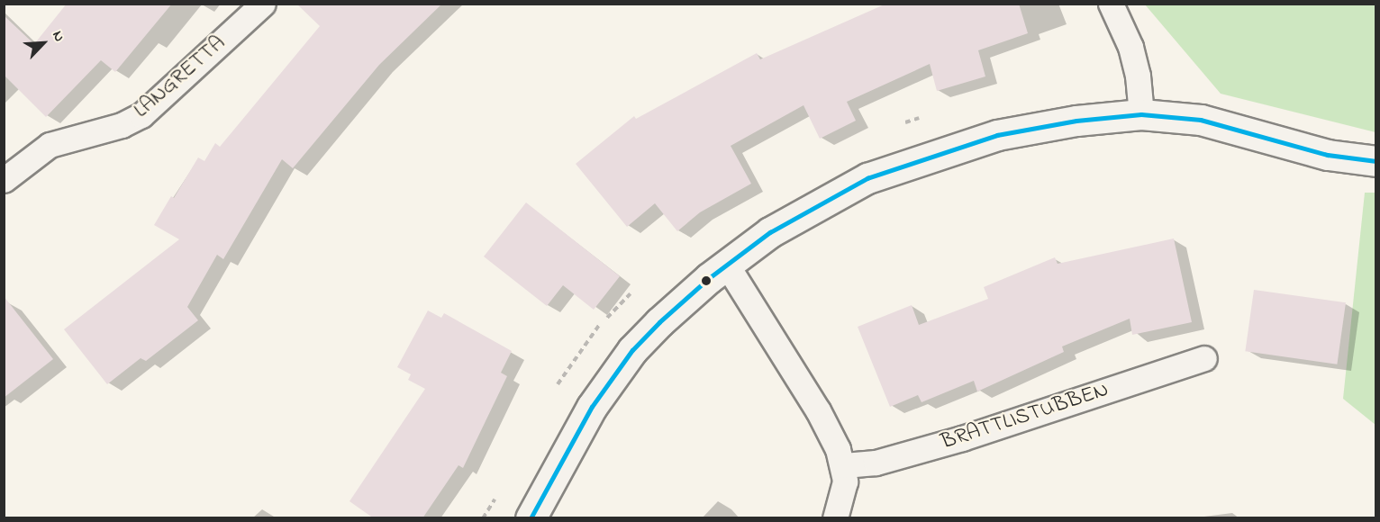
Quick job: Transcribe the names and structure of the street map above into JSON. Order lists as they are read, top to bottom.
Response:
{
  "streets": {
    "lane": ["LANGRETTA", "BRATTLISTUBBEN"]
  },
  "north": "top right"
}
